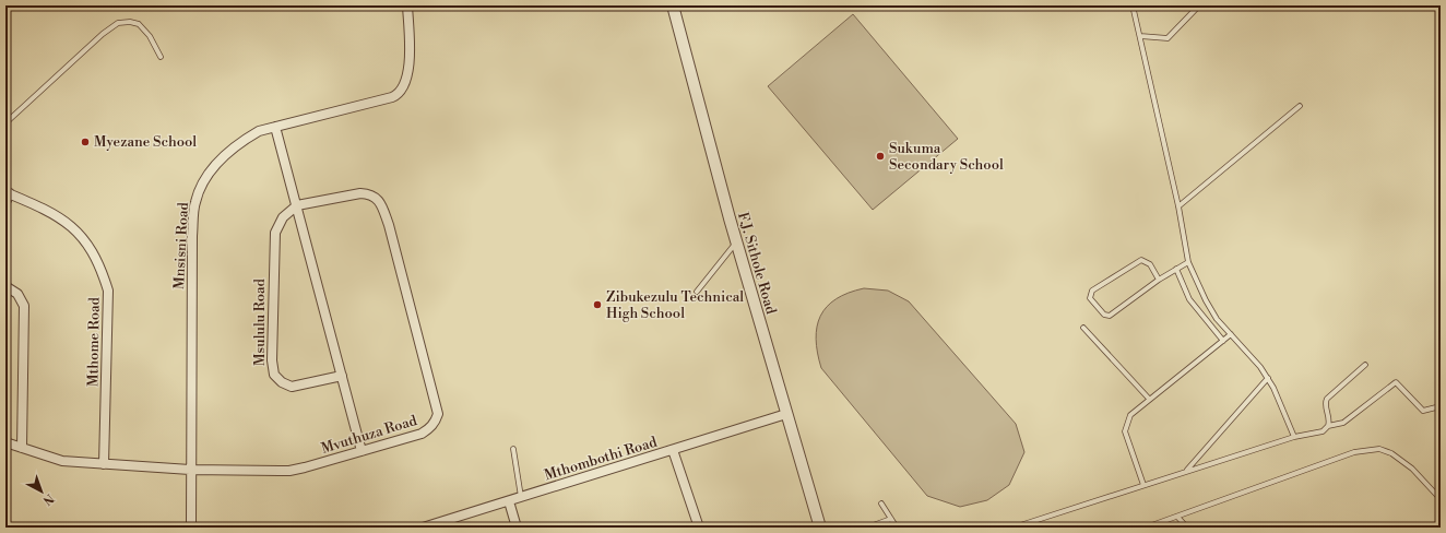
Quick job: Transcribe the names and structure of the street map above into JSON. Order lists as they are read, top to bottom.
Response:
{
  "streets": {
    "street": [
      "Mnsisni Road",
      "F.J. Sithole Road",
      "Msululu Road",
      "Mthome Road",
      "Mvuthuza Road",
      "Mthombothi Road"
    ]
  },
  "crossings": [
    ["Mnsisni Road", "Mvuthuza Road"],
    ["F.J. Sithole Road", "Mthombothi Road"],
    ["Msululu Road", "Mvuthuza Road"],
    ["Mthome Road", "Mvuthuza Road"]
  ],
  "places": ["Myezane School", "Sukuma Secondary School", "Zibukezulu Technical High School"],
  "north": "bottom right"
}
